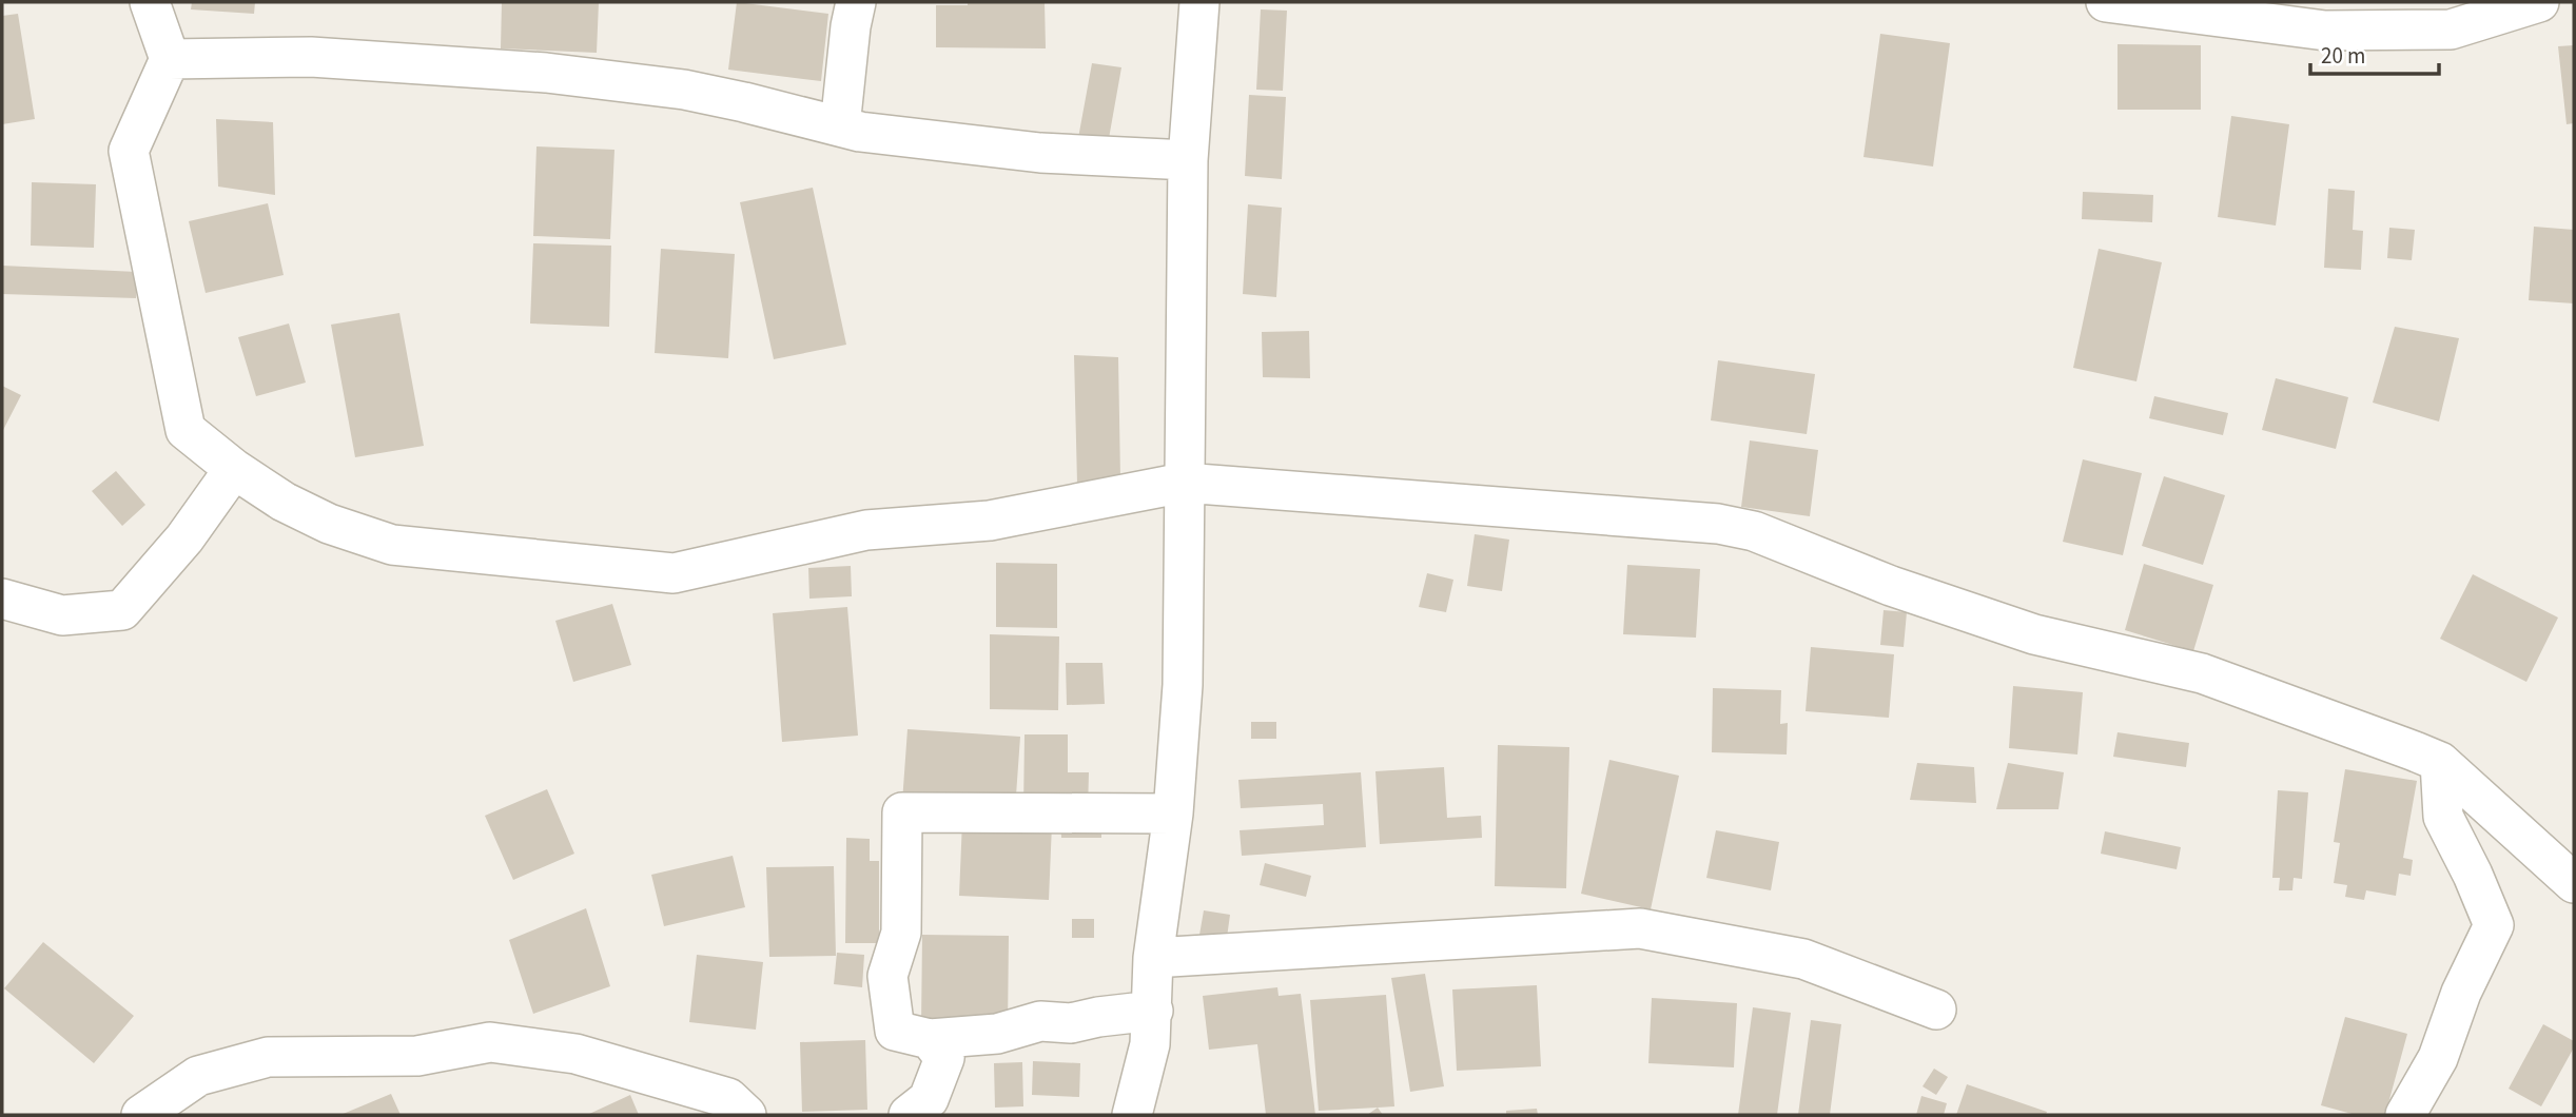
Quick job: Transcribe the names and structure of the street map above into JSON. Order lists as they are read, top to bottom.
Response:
{
  "scale_bar": "20 m"
}
